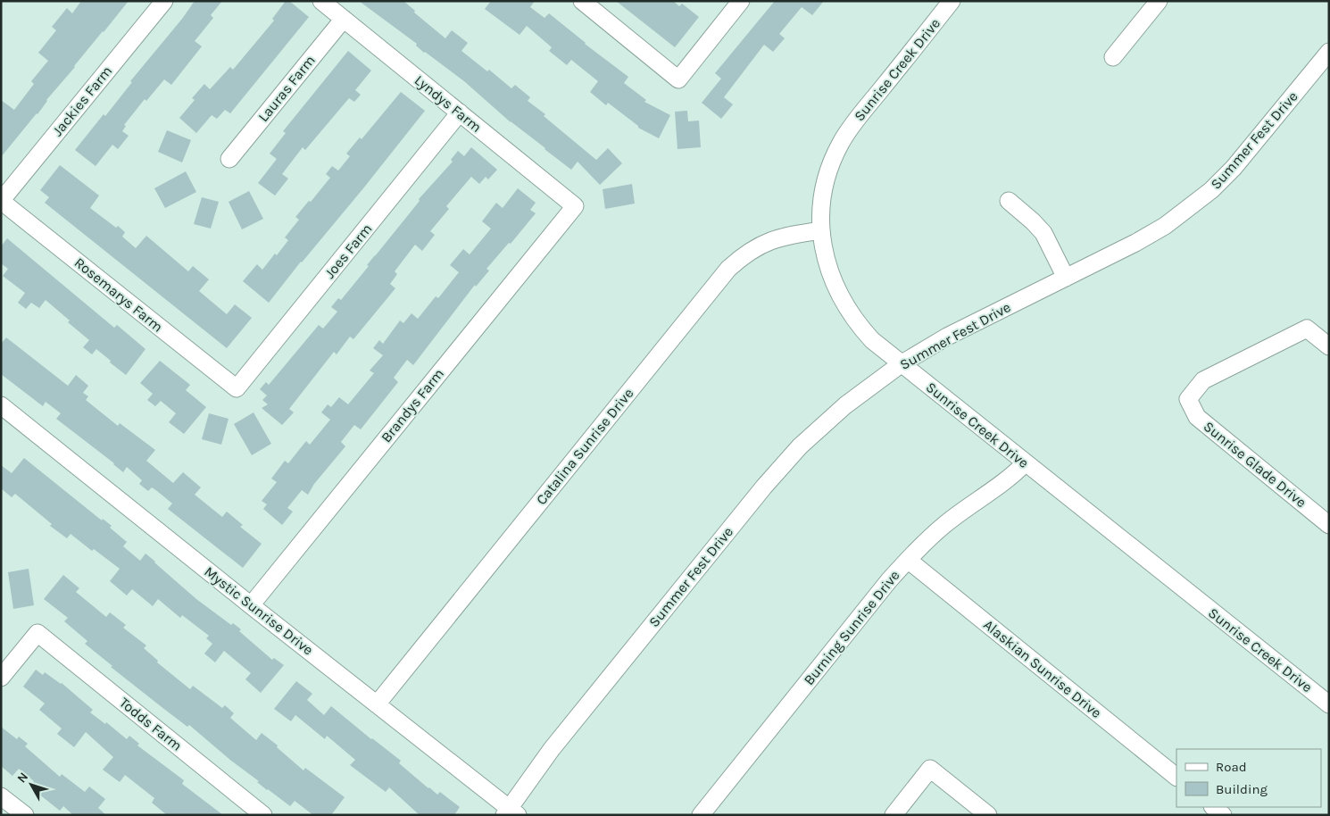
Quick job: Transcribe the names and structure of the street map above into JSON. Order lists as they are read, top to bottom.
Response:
{
  "streets": {
    "street": [
      "Sunrise Creek Drive",
      "Lauras Farm",
      "Jackies Farm",
      "Lyndys Farm",
      "Summer Fest Drive",
      "Joes Farm",
      "Rosemarys Farm",
      "Brandys Farm",
      "Catalina Sunrise Drive",
      "Sunrise Glade Drive",
      "Mystic Sunrise Drive",
      "Burning Sunrise Drive",
      "Alaskian Sunrise Drive",
      "Todds Farm"
    ]
  },
  "crossings": [
    ["Sunrise Creek Drive", "Summer Fest Drive"],
    ["Sunrise Creek Drive", "Catalina Sunrise Drive"],
    ["Sunrise Creek Drive", "Burning Sunrise Drive"],
    ["Lauras Farm", "Lyndys Farm"],
    ["Jackies Farm", "Rosemarys Farm"],
    ["Lyndys Farm", "Joes Farm"],
    ["Lyndys Farm", "Brandys Farm"],
    ["Summer Fest Drive", "Mystic Sunrise Drive"],
    ["Joes Farm", "Rosemarys Farm"],
    ["Brandys Farm", "Mystic Sunrise Drive"],
    ["Catalina Sunrise Drive", "Mystic Sunrise Drive"],
    ["Burning Sunrise Drive", "Alaskian Sunrise Drive"]
  ],
  "legend": ["Road", "Building"],
  "north": "top left"
}
